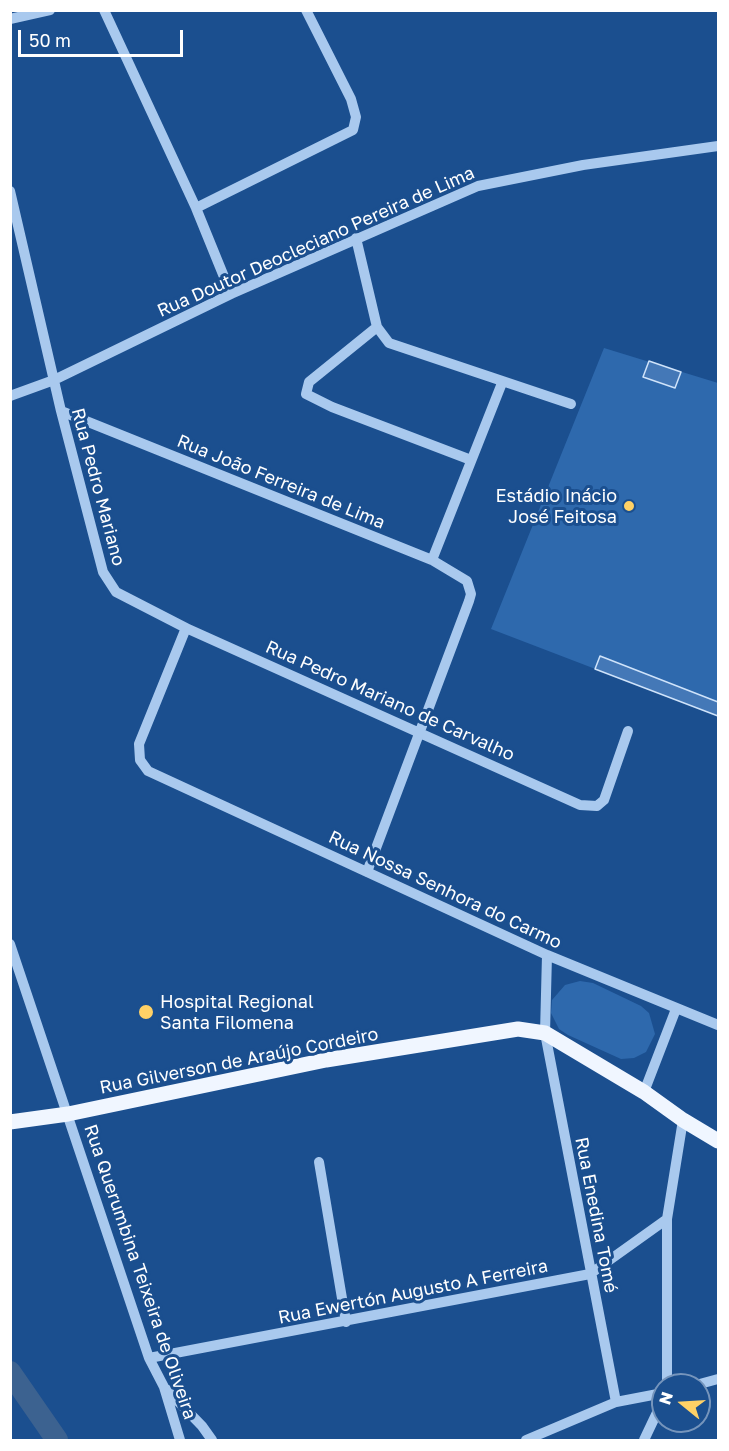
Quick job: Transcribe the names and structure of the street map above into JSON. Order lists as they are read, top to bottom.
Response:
{
  "streets": {
    "main road": ["Rua Gilverson de Araújo Cordeiro"],
    "street": [
      "Rua Doutor Deocleciano Pereira de Lima",
      "Rua João Ferreira de Lima",
      "Rua Pedro Mariano",
      "Rua Pedro Mariano de Carvalho",
      "Rua Nossa Senhora do Carmo",
      "Rua Enedina Tomé",
      "Rua Querumbina Teixeira de Oliveira",
      "Rua Ewertón Augusto A Ferreira"
    ]
  },
  "crossings": [
    ["Rua Doutor Deocleciano Pereira de Lima", "Rua Pedro Mariano"],
    ["Rua João Ferreira de Lima", "Rua Pedro Mariano"],
    ["Rua João Ferreira de Lima", "Rua Pedro Mariano de Carvalho"],
    ["Rua Pedro Mariano", "Rua Pedro Mariano de Carvalho"],
    ["Rua Pedro Mariano", "Rua Nossa Senhora do Carmo"],
    ["Rua Pedro Mariano de Carvalho", "Rua Nossa Senhora do Carmo"],
    ["Rua Nossa Senhora do Carmo", "Rua Enedina Tomé"],
    ["Rua Gilverson de Araújo Cordeiro", "Rua Enedina Tomé"],
    ["Rua Gilverson de Araújo Cordeiro", "Rua Querumbina Teixeira de Oliveira"],
    ["Rua Enedina Tomé", "Rua Ewertón Augusto A Ferreira"],
    ["Rua Querumbina Teixeira de Oliveira", "Rua Ewertón Augusto A Ferreira"]
  ],
  "places": ["Estádio Inácio José Feitosa", "Hospital Regional Santa Filomena"],
  "scale_bar": "50 m",
  "north": "left"
}
